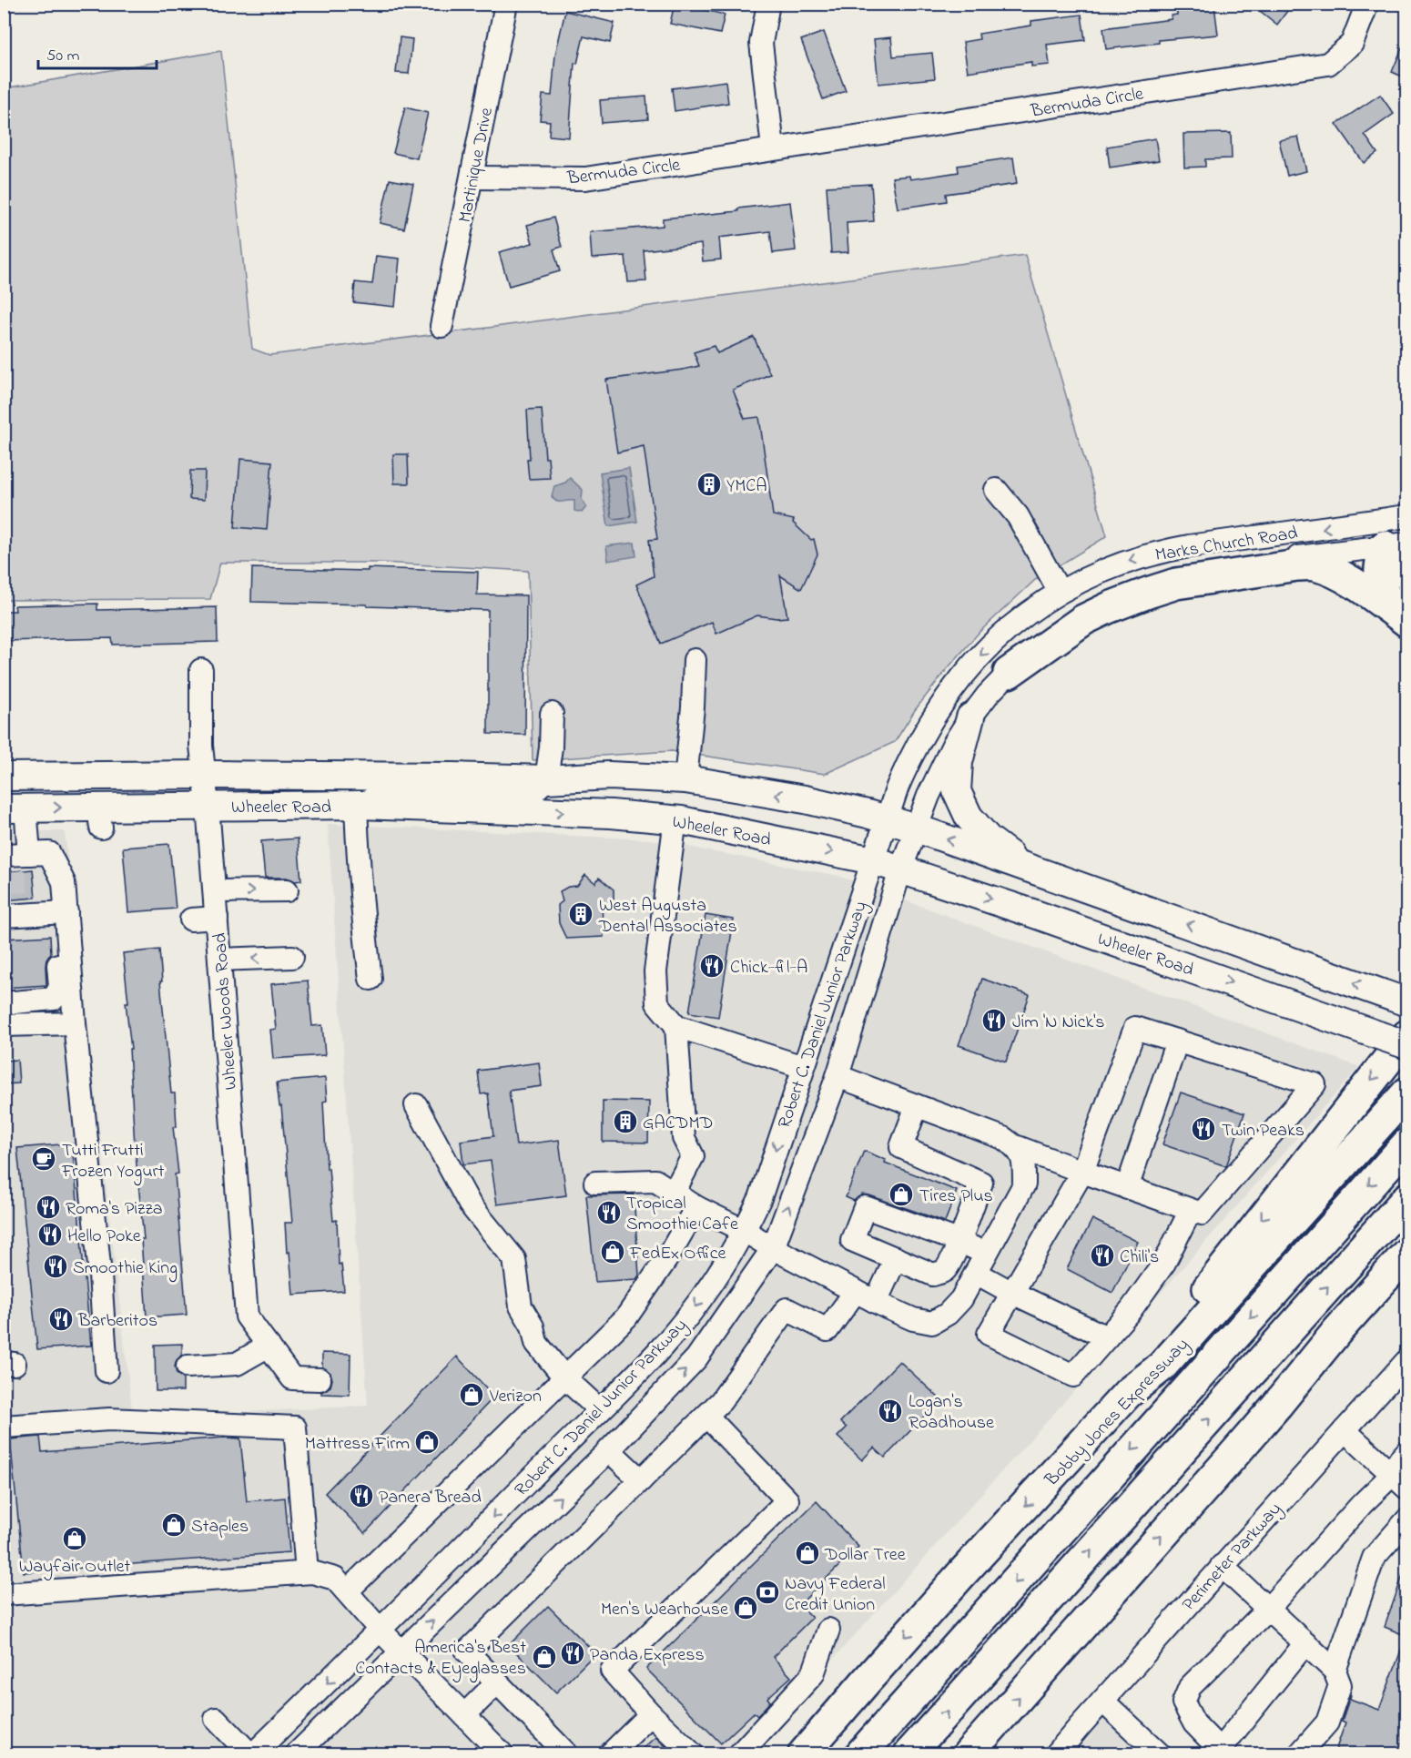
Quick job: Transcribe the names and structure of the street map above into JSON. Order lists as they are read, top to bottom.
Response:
{
  "streets": {
    "highway": ["Bobby Jones Expressway"],
    "main road": ["Wheeler Road"],
    "street": [
      "Bermuda Circle",
      "Martinique Drive",
      "Marks Church Road",
      "Wheeler Woods Road",
      "Robert C. Daniel Junior Parkway",
      "Perimeter Parkway"
    ]
  },
  "crossings": [
    ["Bermuda Circle", "Martinique Drive"],
    ["Marks Church Road", "Wheeler Road"],
    ["Marks Church Road", "Robert C. Daniel Junior Parkway"],
    ["Wheeler Road", "Wheeler Woods Road"],
    ["Wheeler Road", "Robert C. Daniel Junior Parkway"]
  ],
  "places": {
    "building": ["YMCA", "West Augusta Dental Associates", "GACDMD"],
    "restaurant": [
      "Chick-fil-A",
      "Jim 'N Nick's",
      "Twin Peaks",
      "Roma's Pizza",
      "Tropical Smoothie Cafe",
      "Hello Poke",
      "Chili's",
      "Smoothie King",
      "Barberitos",
      "Logan's Roadhouse",
      "Panera Bread",
      "Panda Express"
    ],
    "cafe": ["Tutti Frutti Frozen Yogurt"],
    "shop": [
      "Tires Plus",
      "FedEx Office",
      "Verizon",
      "Mattress Firm",
      "Staples",
      "Wayfair Outlet",
      "Dollar Tree",
      "Men's Wearhouse",
      "America's Best Contacts & Eyeglasses"
    ],
    "bank": ["Navy Federal Credit Union"]
  },
  "scale_bar": "50 m"
}
